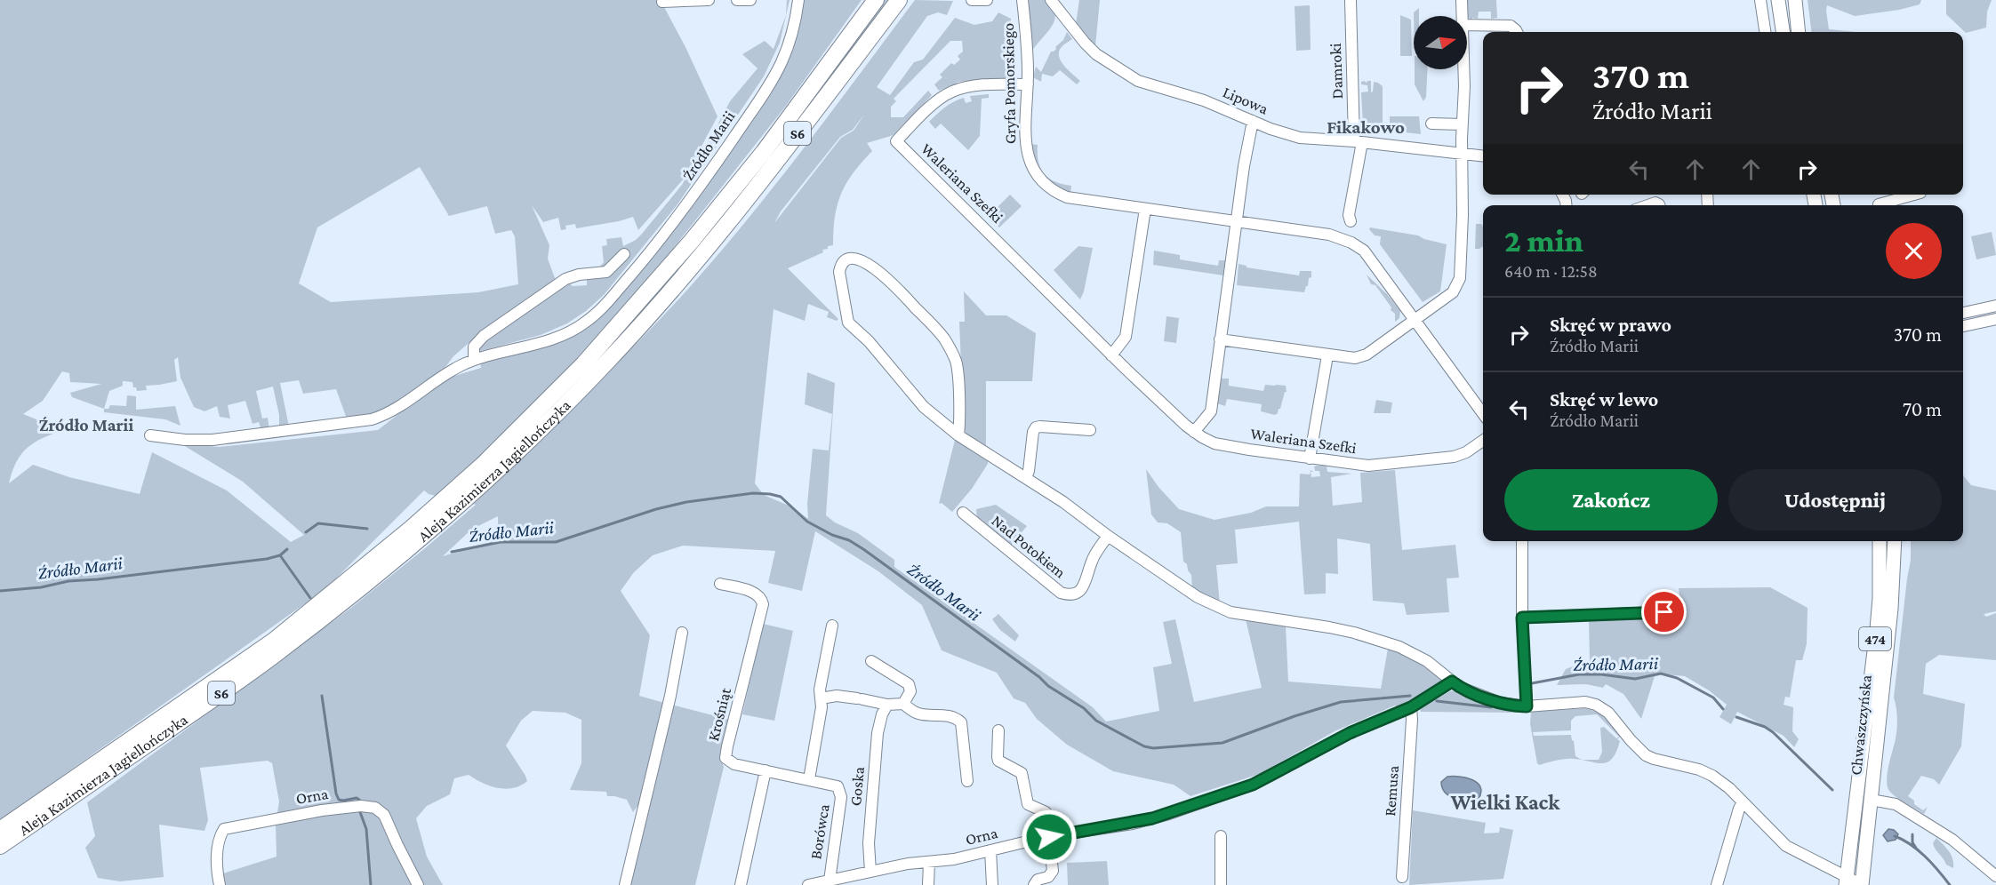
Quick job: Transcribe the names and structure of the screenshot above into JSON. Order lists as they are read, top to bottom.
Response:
{
  "streets": {
    "highway": ["S6", "Aleja Kazimierza Jagiellończyka"],
    "main road": ["474", "Chwaszczyńska"],
    "street": [
      "Damroki",
      "Gryfa Pomorskiego",
      "Lipowa",
      "Źródło Marii",
      "Waleriana Szefki",
      "Nad Potokiem",
      "Krośniąt",
      "Goska",
      "Remusa",
      "Orna",
      "Borówca"
    ]
  },
  "crossings": [
    ["Damroki", "Lipowa"],
    ["Gryfa Pomorskiego", "Waleriana Szefki"],
    ["Krośniąt", "Borówca"],
    ["Goska", "Orna"],
    ["Remusa", "Orna"],
    ["Orna", "Borówca"]
  ],
  "districts": ["Fikakowo", "Źródło Marii", "Wielki Kack"],
  "water": ["Źródło Marii"],
  "north": "right",
  "page": {
    "turn": ["370 m", "Źródło Marii"],
    "heading": ["2 min", "640 m · 12:58"],
    "list": [
      {
        "name": "Skręć w prawo",
        "note": "Źródło Marii",
        "value": "370 m"
      },
      {
        "name": "Skręć w lewo",
        "note": "Źródło Marii",
        "value": "70 m"
      }
    ],
    "buttons": ["Zakończ", "Udostępnij"]
  }
}
